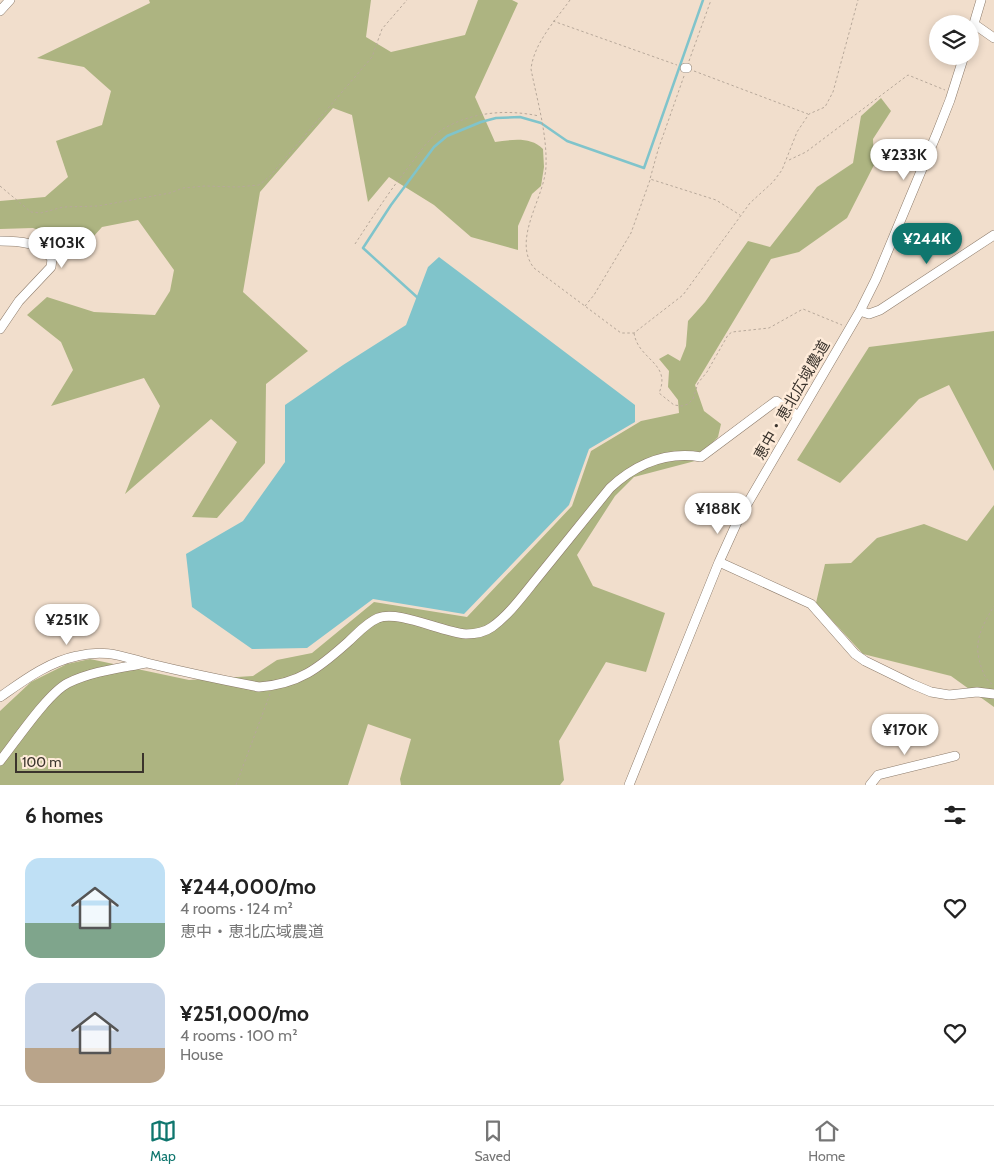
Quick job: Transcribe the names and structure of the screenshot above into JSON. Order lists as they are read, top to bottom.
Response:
{
  "streets": {
    "street": ["恵中・恵北広域農道"]
  },
  "scale_bar": "100 m",
  "page": {
    "price": [
      "¥233K",
      "¥244K",
      "¥103K",
      "¥188K",
      "¥251K",
      "¥170K"
    ],
    "scale": "100 m",
    "heading": "6 homes",
    "list": [
      {
        "name": "¥244,000/mo",
        "note": "4 rooms · 124 m² · 恵中・恵北広域農道"
      },
      {
        "name": "¥251,000/mo",
        "note": "4 rooms · 100 m² · House"
      }
    ],
    "tabs": ["Map", "Saved", "Home"]
  }
}
